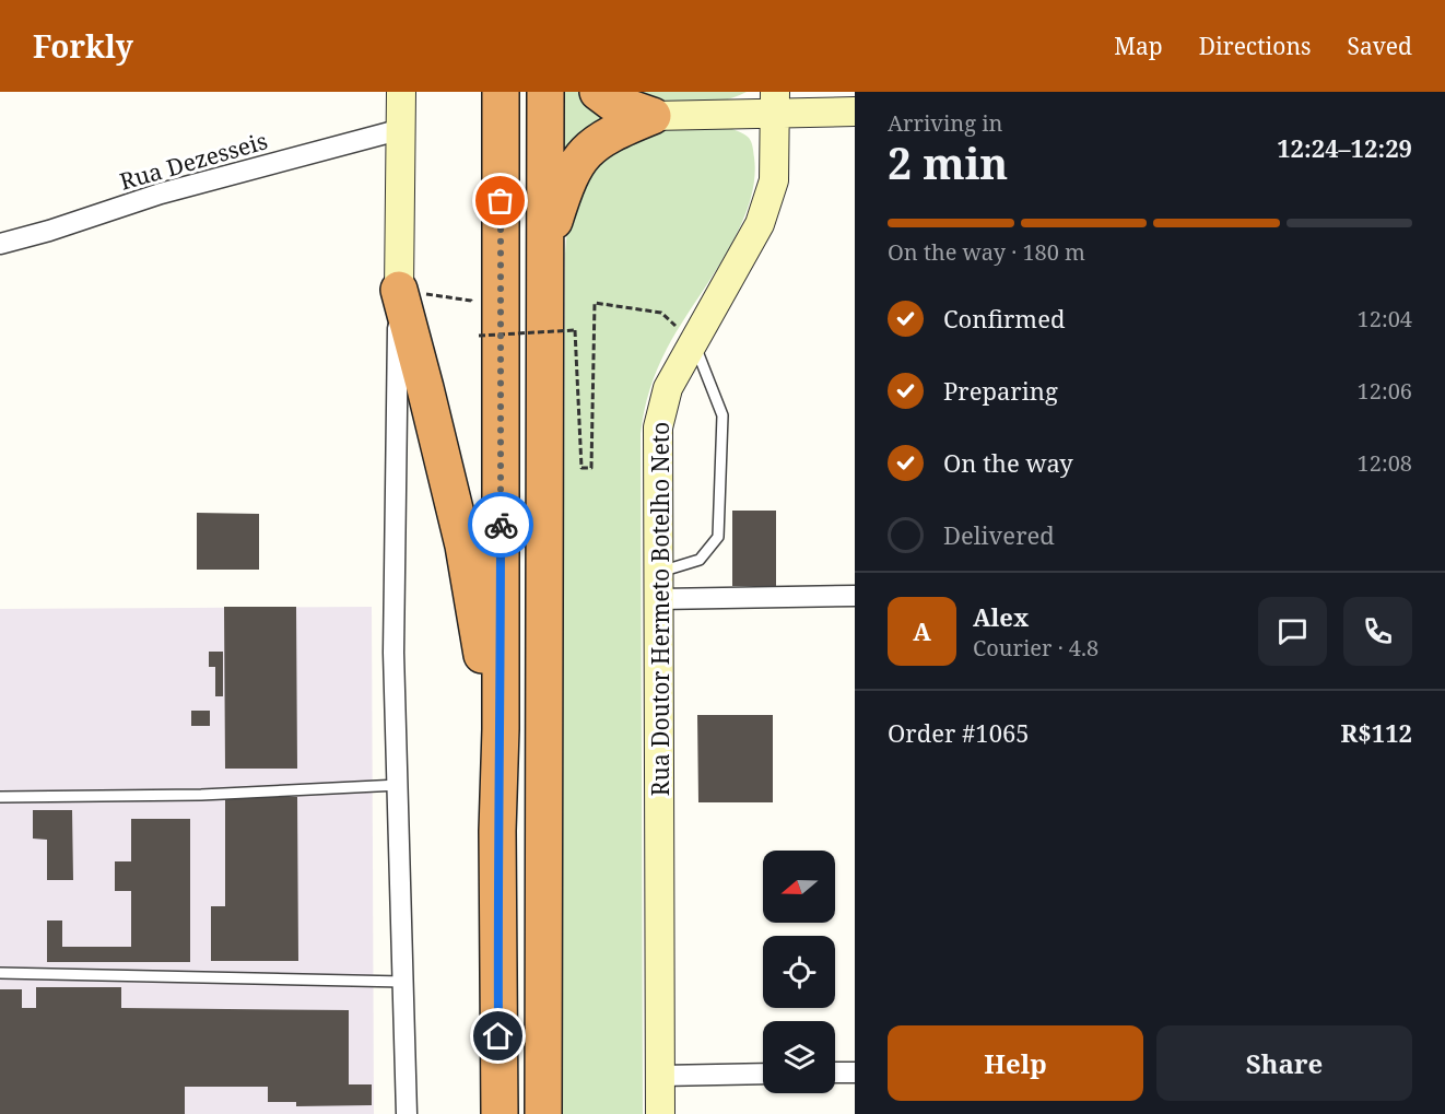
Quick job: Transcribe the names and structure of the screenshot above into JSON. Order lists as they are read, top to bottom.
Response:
{
  "streets": {
    "street": ["Rua Dezesseis", "Rua Doutor Hermeto Botelho Neto"]
  },
  "north": "left",
  "page": {
    "header": "Forkly",
    "nav": ["Map", "Directions", "Saved"],
    "heading": ["2 min", "Arriving in", "12:24–12:29"],
    "panel": [
      "Alex",
      "Courier · 4.8",
      "Order #1065",
      "R$112"
    ],
    "bar": "On the way · 180 m",
    "list": [
      ["Confirmed", "12:04"],
      ["Preparing", "12:06"],
      ["On the way", "12:08"],
      "Delivered"
    ],
    "round": "A",
    "buttons": ["Help", "Share"]
  }
}
